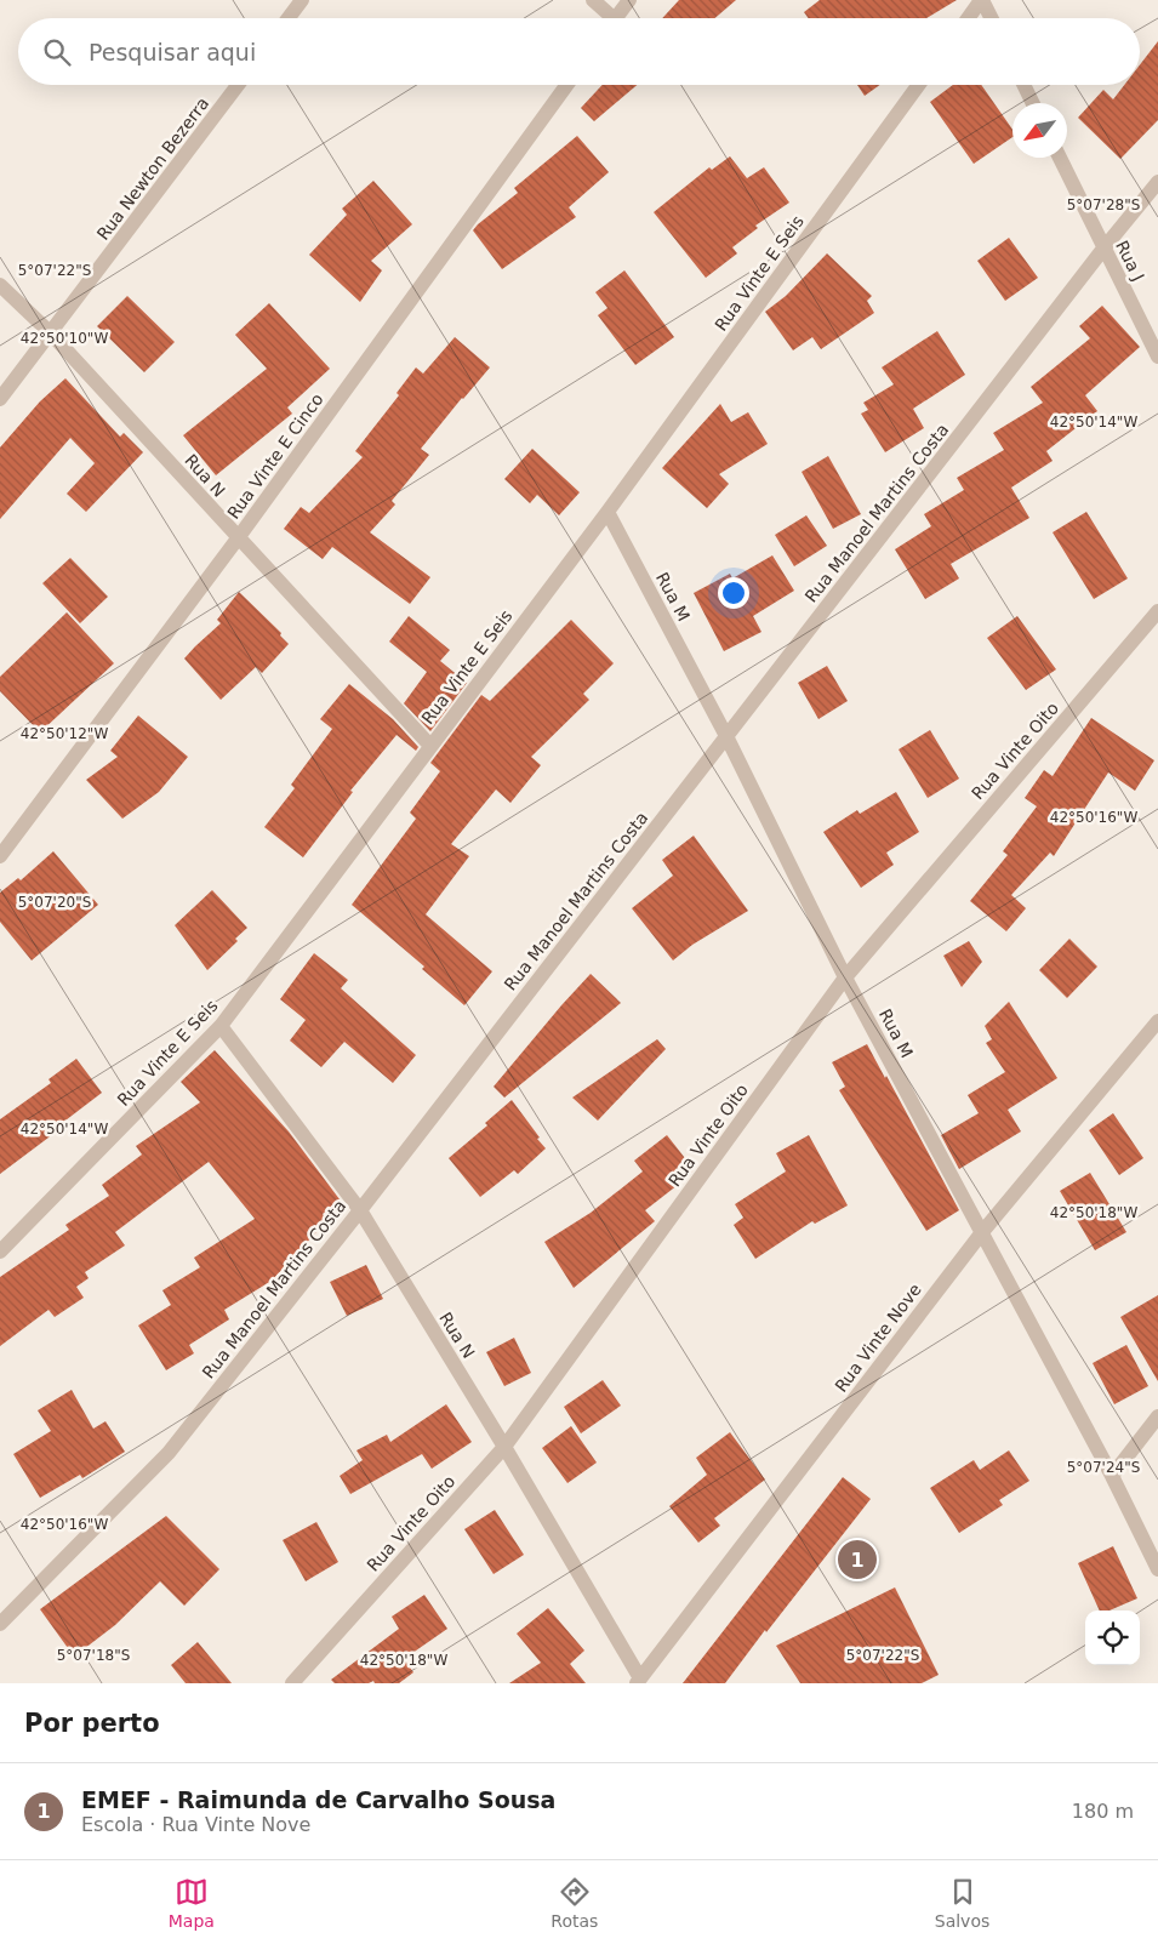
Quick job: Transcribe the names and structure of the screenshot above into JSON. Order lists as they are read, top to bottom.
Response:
{
  "streets": {
    "street": [
      "Rua Newton Bezerra",
      "Rua J",
      "Rua Vinte E Seis",
      "Rua Vinte E Cinco",
      "Rua N",
      "Rua Manoel Martins Costa",
      "Rua M",
      "Rua Vinte Oito",
      "Rua Vinte Nove"
    ]
  },
  "crossings": [
    ["Rua Newton Bezerra", "Rua N"],
    ["Rua J", "Rua Manoel Martins Costa"],
    ["Rua Vinte E Seis", "Rua N"],
    ["Rua Vinte E Seis", "Rua M"],
    ["Rua Vinte E Cinco", "Rua N"],
    ["Rua N", "Rua Manoel Martins Costa"],
    ["Rua N", "Rua Vinte Oito"],
    ["Rua N", "Rua Vinte Nove"],
    ["Rua Manoel Martins Costa", "Rua M"],
    ["Rua M", "Rua Vinte Oito"],
    ["Rua M", "Rua Vinte Nove"]
  ],
  "north": "bottom left",
  "page": {
    "search": "Pesquisar aqui",
    "pins": "1",
    "heading": "Por perto",
    "list": [
      {
        "mark": "1",
        "name": "EMEF - Raimunda de Carvalho Sousa",
        "note": "Escola · Rua Vinte Nove",
        "value": "180 m"
      }
    ],
    "nav": ["Mapa", "Rotas", "Salvos"]
  },
  "coordinates": [
    "5°07'28\"S",
    "5°07'22\"S",
    "42°50'10\"W",
    "42°50'14\"W",
    "42°50'12\"W",
    "42°50'16\"W",
    "5°07'20\"S",
    "42°50'18\"W",
    "5°07'24\"S",
    "5°07'18\"S"
  ]
}
